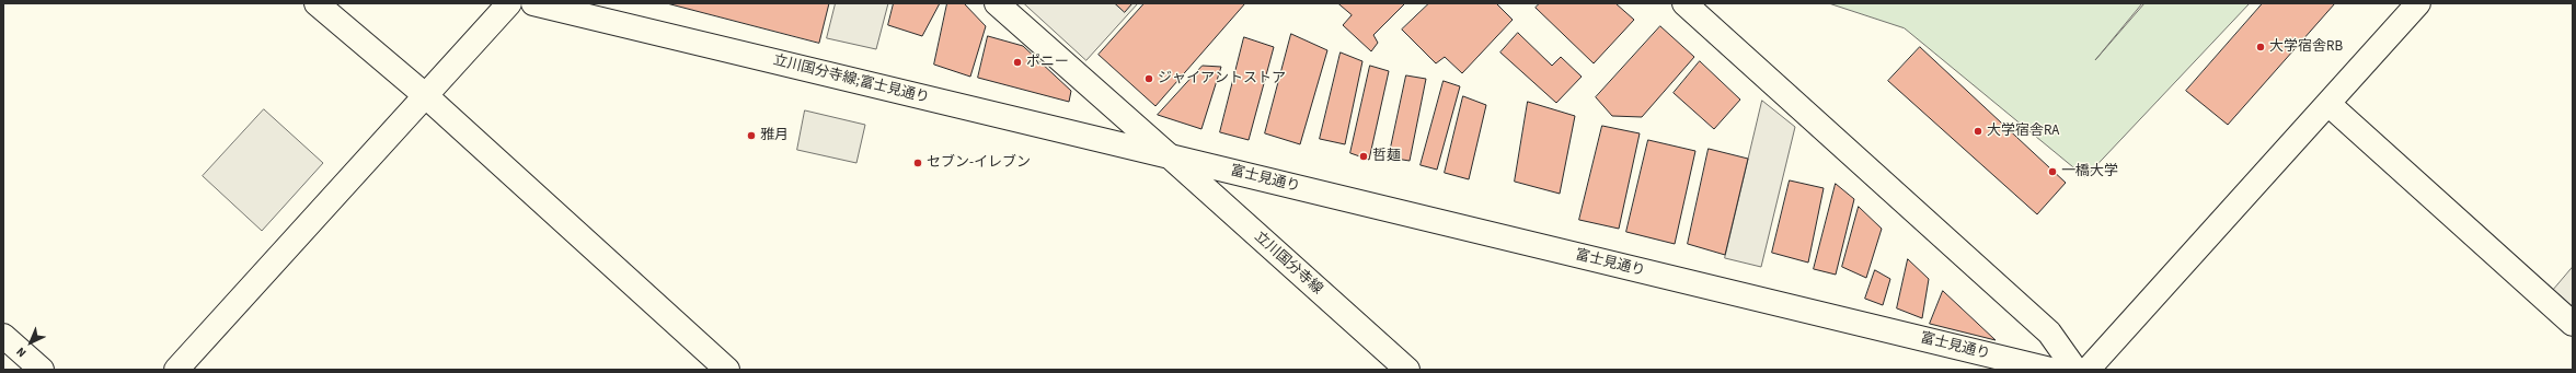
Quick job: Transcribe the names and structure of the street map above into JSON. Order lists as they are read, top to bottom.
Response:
{
  "streets": {
    "street": ["立川国分寺線;富士見通り", "富士見通り", "立川国分寺線"]
  },
  "crossings": [
    ["立川国分寺線;富士見通り", "富士見通り"],
    ["立川国分寺線;富士見通り", "立川国分寺線"],
    ["富士見通り", "立川国分寺線"]
  ],
  "places": [
    "大学宿舎RB",
    "ポニー",
    "ジャイアントストア",
    "大学宿舎RA",
    "雅月",
    "哲麺",
    "セブン-イレブン",
    "一橋大学"
  ],
  "north": "bottom left"
}
